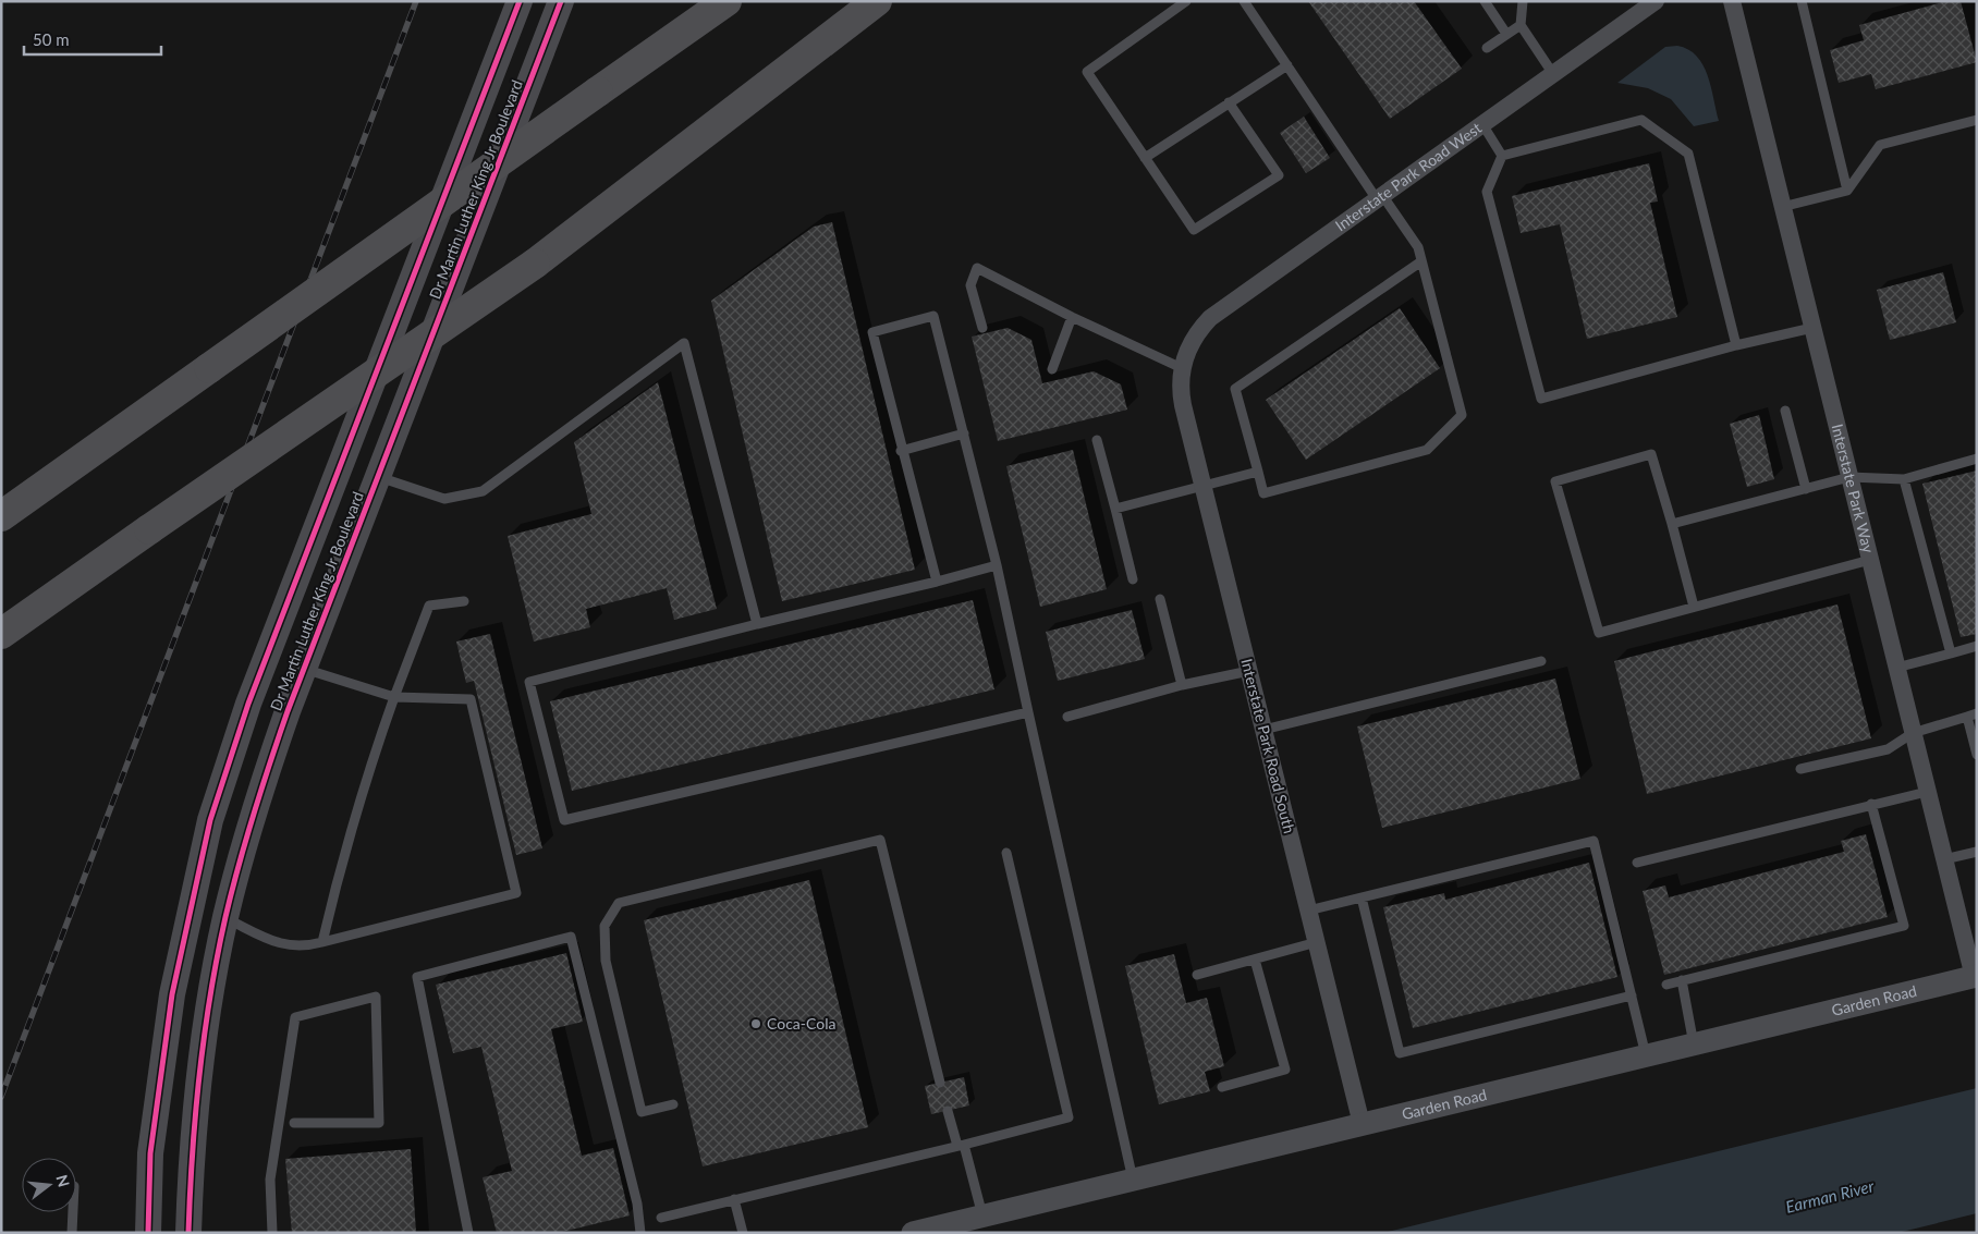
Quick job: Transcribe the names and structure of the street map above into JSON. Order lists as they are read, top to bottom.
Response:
{
  "streets": {
    "main road": ["Dr Martin Luther King Jr Boulevard"],
    "street": [
      "Interstate Park Road West",
      "Interstate Park Way",
      "Interstate Park Road South",
      "Garden Road"
    ]
  },
  "crossings": [
    ["Interstate Park Road West", "Interstate Park Road South"],
    ["Interstate Park Way", "Garden Road"],
    ["Interstate Park Road South", "Garden Road"]
  ],
  "water": ["Earman River"],
  "places": ["Coca-Cola"],
  "scale_bar": "50 m",
  "north": "right"
}
